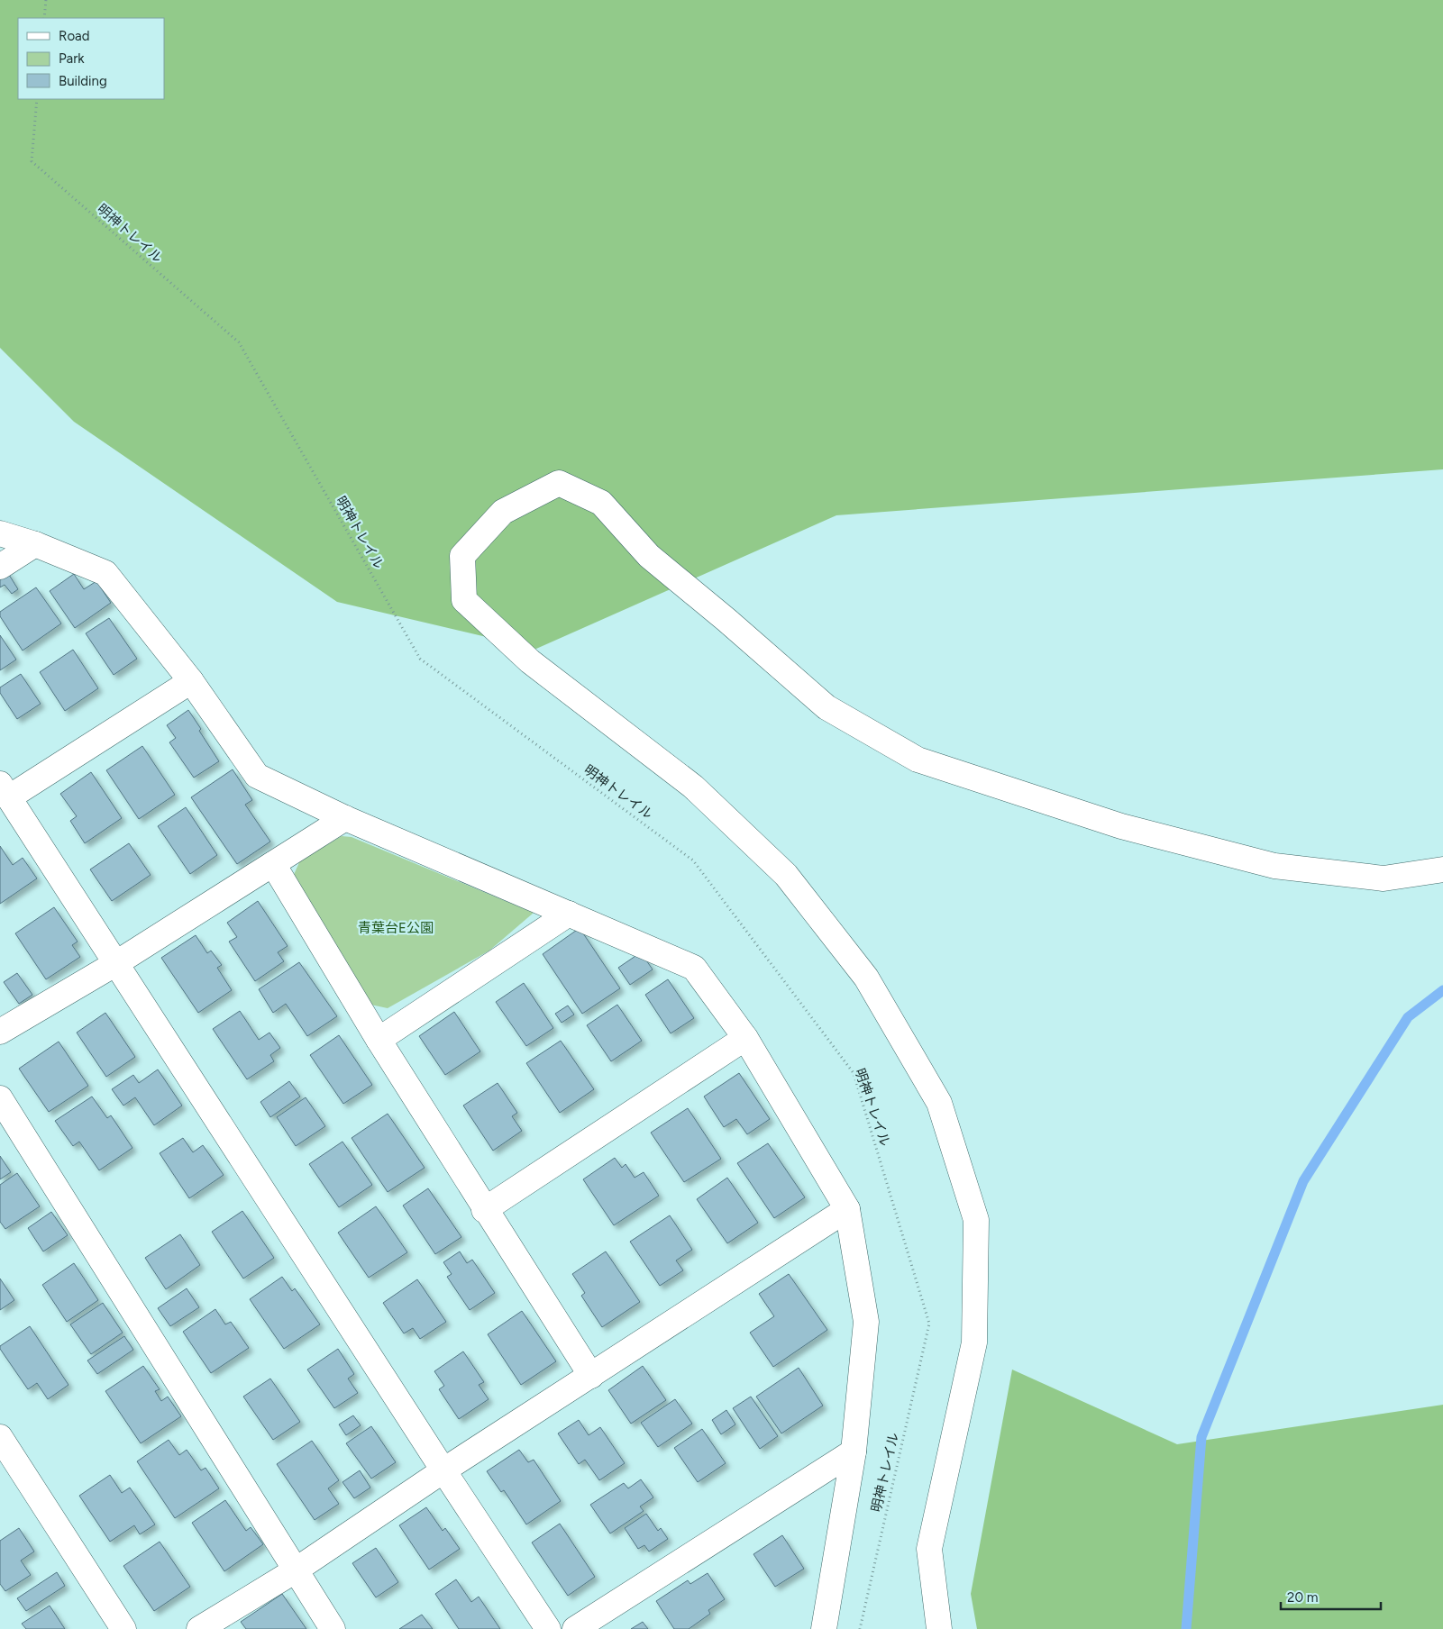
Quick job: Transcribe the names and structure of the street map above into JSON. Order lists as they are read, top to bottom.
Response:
{
  "streets": {
    "path": ["明神トレイル"]
  },
  "parks": ["青葉台E公園"],
  "legend": ["Road", "Park", "Building"],
  "scale_bar": "20 m"
}
